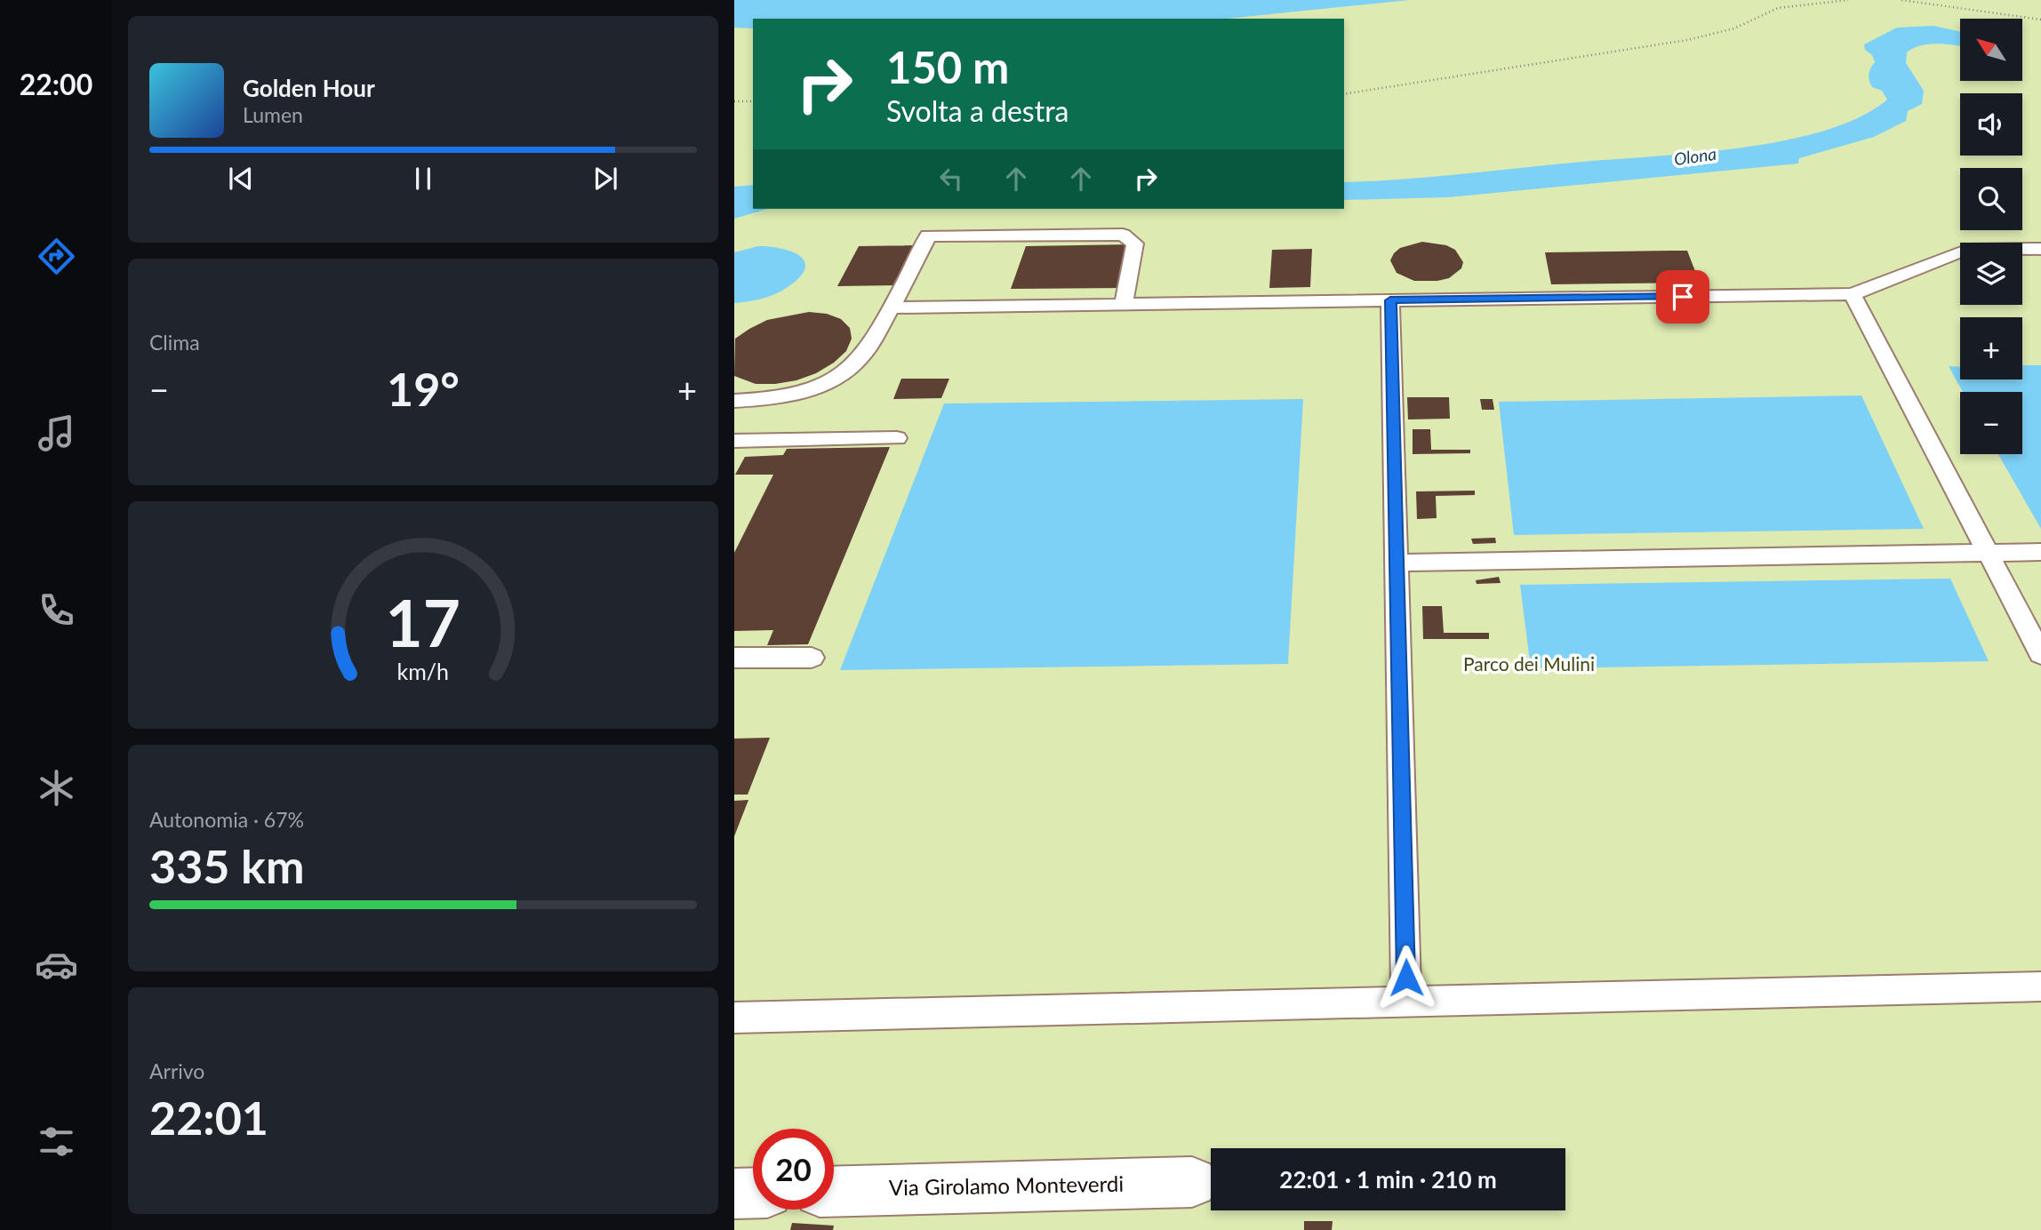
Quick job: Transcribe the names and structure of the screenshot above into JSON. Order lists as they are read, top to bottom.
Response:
{
  "streets": {
    "street": ["Via Girolamo Monteverdi"]
  },
  "water": ["Olona"],
  "parks": ["Parco dei Mulini"],
  "north": "top left",
  "page": {
    "tabs": "22:00",
    "map_buttons": ["+", "−"],
    "turn": ["150 m", "Svolta a destra"],
    "song": ["Golden Hour", "Lumen"],
    "tile": [
      "Clima",
      ["Autonomia · 67%", "335 km"],
      ["Arrivo", "22:01"]
    ],
    "heat": ["−", "19°", "+"],
    "limit": "20",
    "trip": "22:01 · 1 min · 210 m",
    "gauge": ["17", "km/h"]
  }
}
